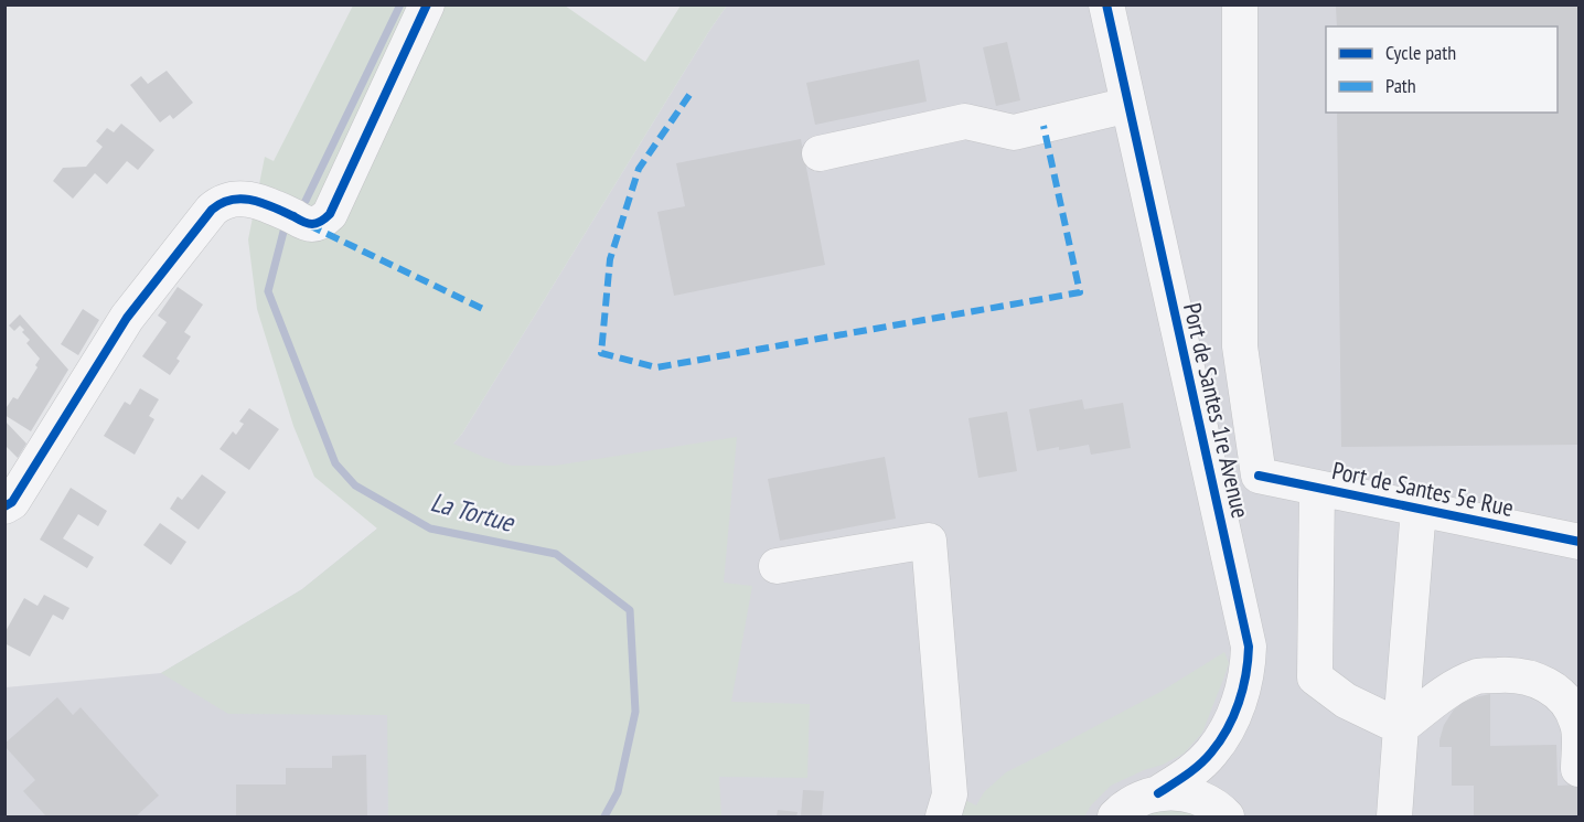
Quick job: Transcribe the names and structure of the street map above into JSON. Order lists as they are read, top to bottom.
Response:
{
  "streets": {
    "street": ["Port de Santes 1re Avenue", "Port de Santes 5e Rue"]
  },
  "water": ["La Tortue"],
  "legend": ["Cycle path", "Path"]
}
